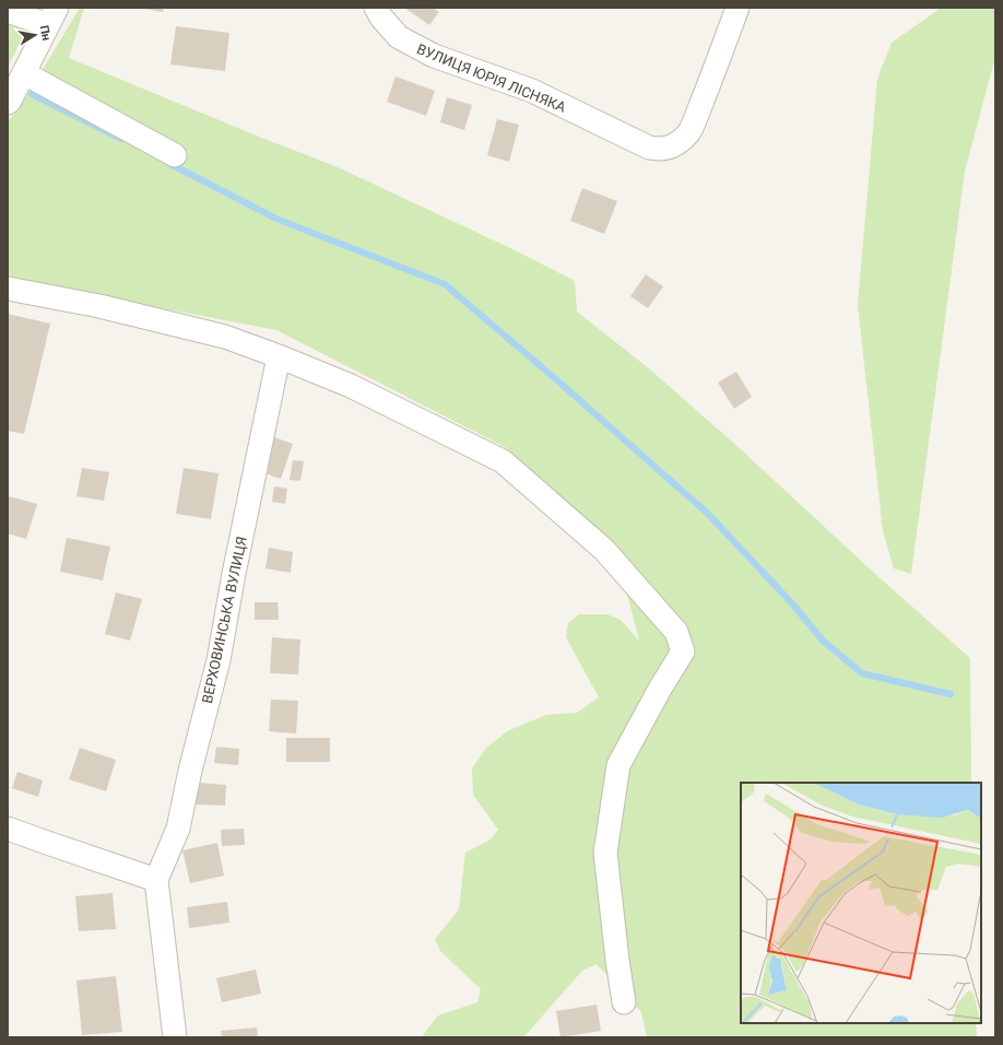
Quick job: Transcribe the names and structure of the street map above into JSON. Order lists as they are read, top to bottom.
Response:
{
  "streets": {
    "street": ["ВУЛИЦЯ ЮРІЯ ЛІСНЯКА", "ВЕРХОВИНСЬКА ВУЛИЦЯ"]
  },
  "north": "right"
}
